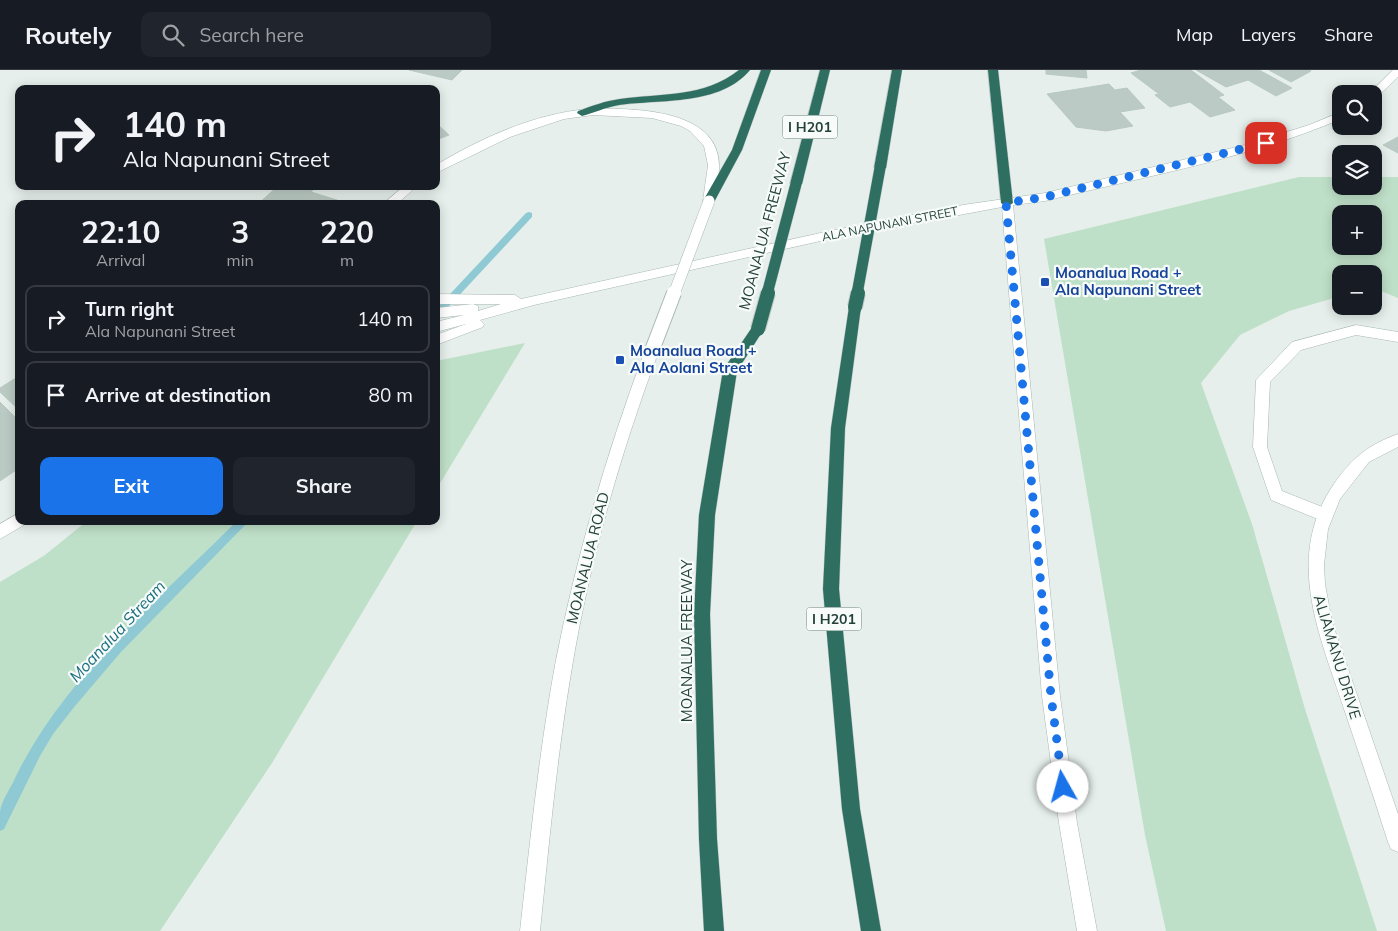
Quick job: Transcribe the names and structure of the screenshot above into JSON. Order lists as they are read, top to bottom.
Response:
{
  "streets": {
    "highway": ["I H201", "MOANALUA FREEWAY"],
    "street": ["ALA NAPUNANI STREET", "MOANALUA ROAD", "ALIAMANU DRIVE"]
  },
  "water": ["Moanalua Stream"],
  "places": {
    "transit": ["Moanalua Road + Ala Napunani Street", "Moanalua Road + Ala Aolani Street"]
  },
  "page": {
    "header": "Routely",
    "search": "Search here",
    "nav": ["Map", "Layers", "Share"],
    "map_buttons": ["+", "−"],
    "turn": ["140 m", "Ala Napunani Street"],
    "eta": [
      "22:10",
      "Arrival",
      "3",
      "min",
      "220",
      "m"
    ],
    "list": [
      {
        "name": "Turn right",
        "note": "Ala Napunani Street",
        "value": "140 m"
      },
      {
        "name": "Arrive at destination",
        "value": "80 m"
      }
    ],
    "buttons": ["Exit", "Share"]
  }
}
